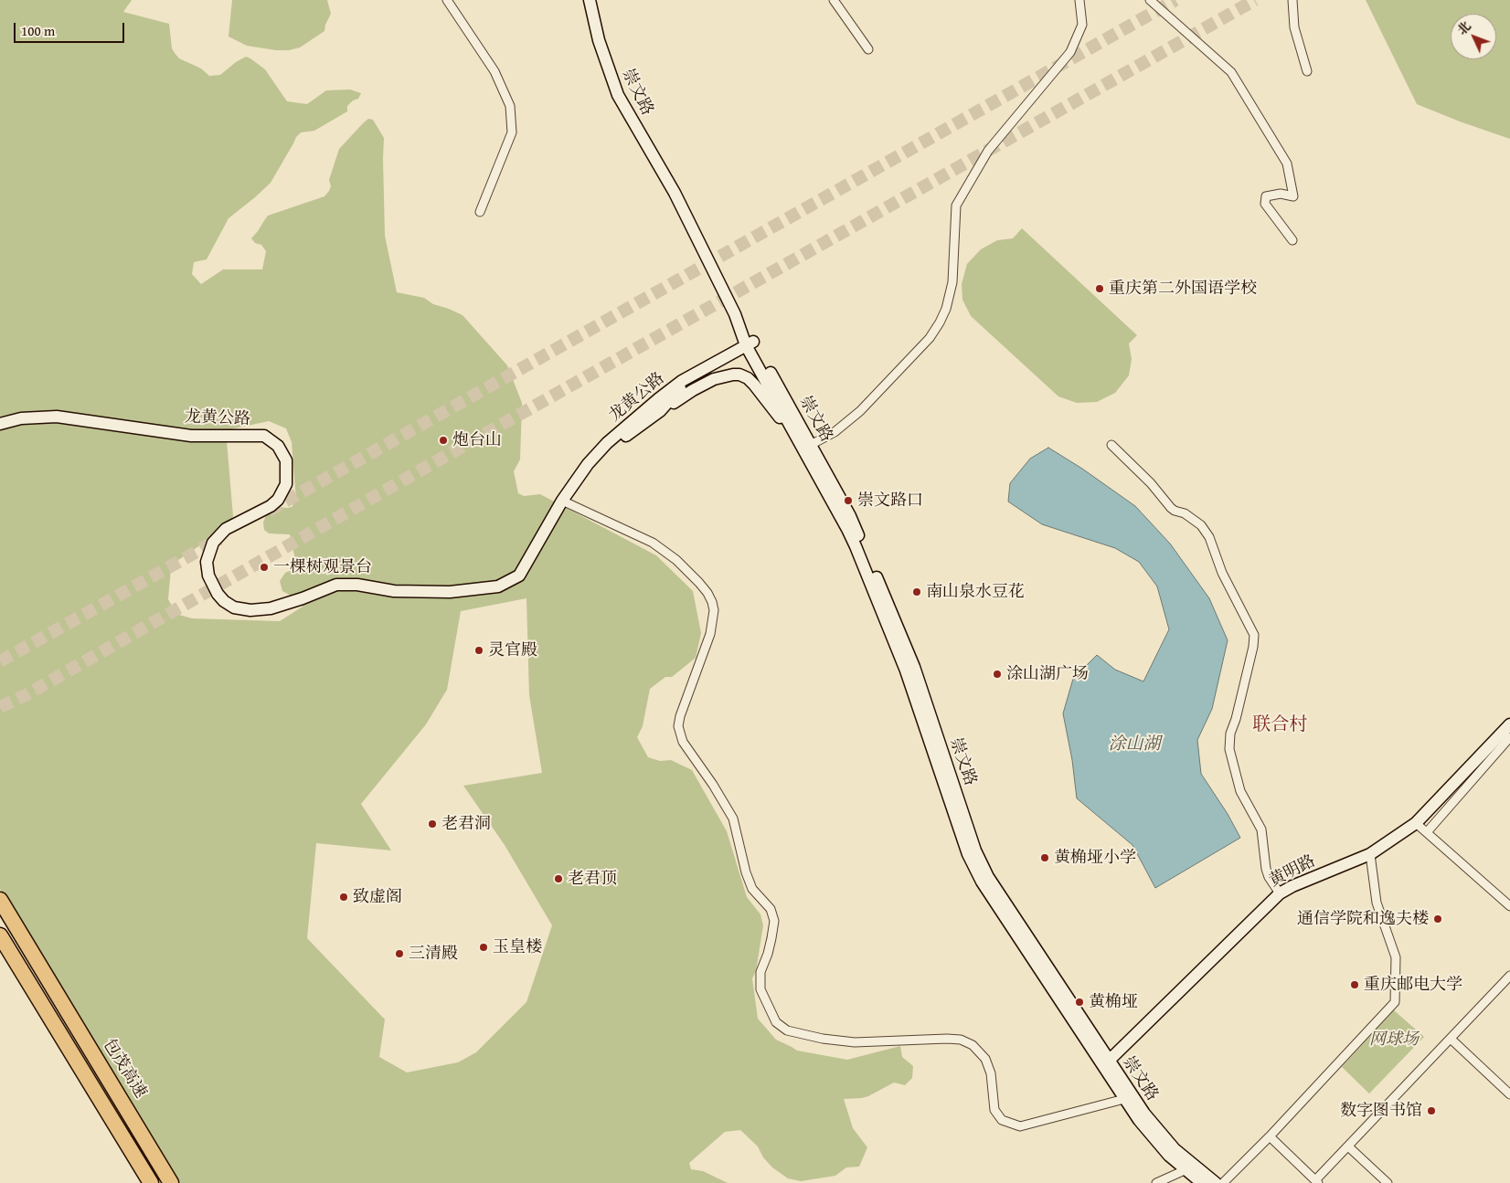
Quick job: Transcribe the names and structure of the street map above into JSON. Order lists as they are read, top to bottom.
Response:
{
  "streets": {
    "highway": ["包茂高速"],
    "main road": ["崇文路", "龙黄公路", "黄明路"]
  },
  "crossings": [
    ["崇文路", "龙黄公路"],
    ["崇文路", "黄明路"]
  ],
  "districts": ["联合村"],
  "water": ["涂山湖"],
  "parks": ["网球场"],
  "places": [
    "重庆第二外国语学校",
    "炮台山",
    "崇文路口",
    "一棵树观景台",
    "南山泉水豆花",
    "灵官殿",
    "涂山湖广场",
    "老君洞",
    "黄桷垭小学",
    "老君顶",
    "致虚阁",
    "通信学院和逸夫楼",
    "玉皇楼",
    "三清殿",
    "重庆邮电大学",
    "黄桷垭",
    "数字图书馆"
  ],
  "scale_bar": "100 m",
  "north": "top left"
}
